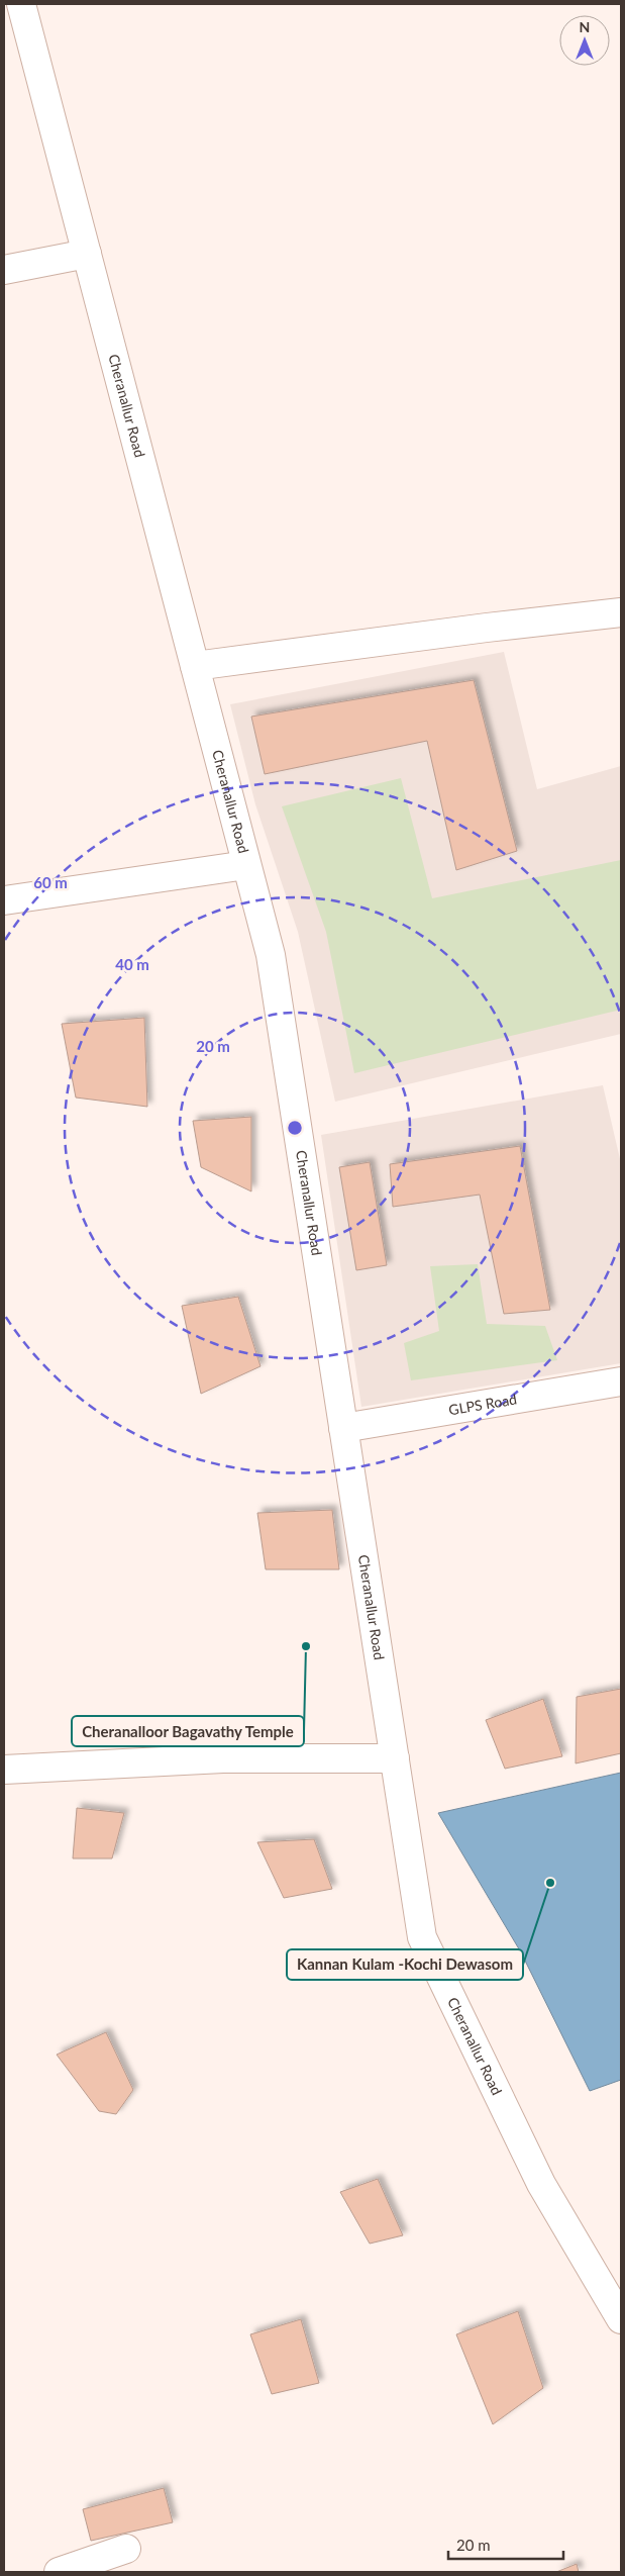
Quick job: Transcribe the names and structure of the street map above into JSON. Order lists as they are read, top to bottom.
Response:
{
  "streets": {
    "main road": ["Cheranallur Road", "GLPS Road"]
  },
  "crossings": [
    ["Cheranallur Road", "GLPS Road"]
  ],
  "places": ["Cheranalloor Bagavathy Temple", "Kannan Kulam -Kochi Dewasom"],
  "scale_bar": "20 m",
  "north": "top",
  "rings": ["60 m", "40 m", "20 m"]
}
